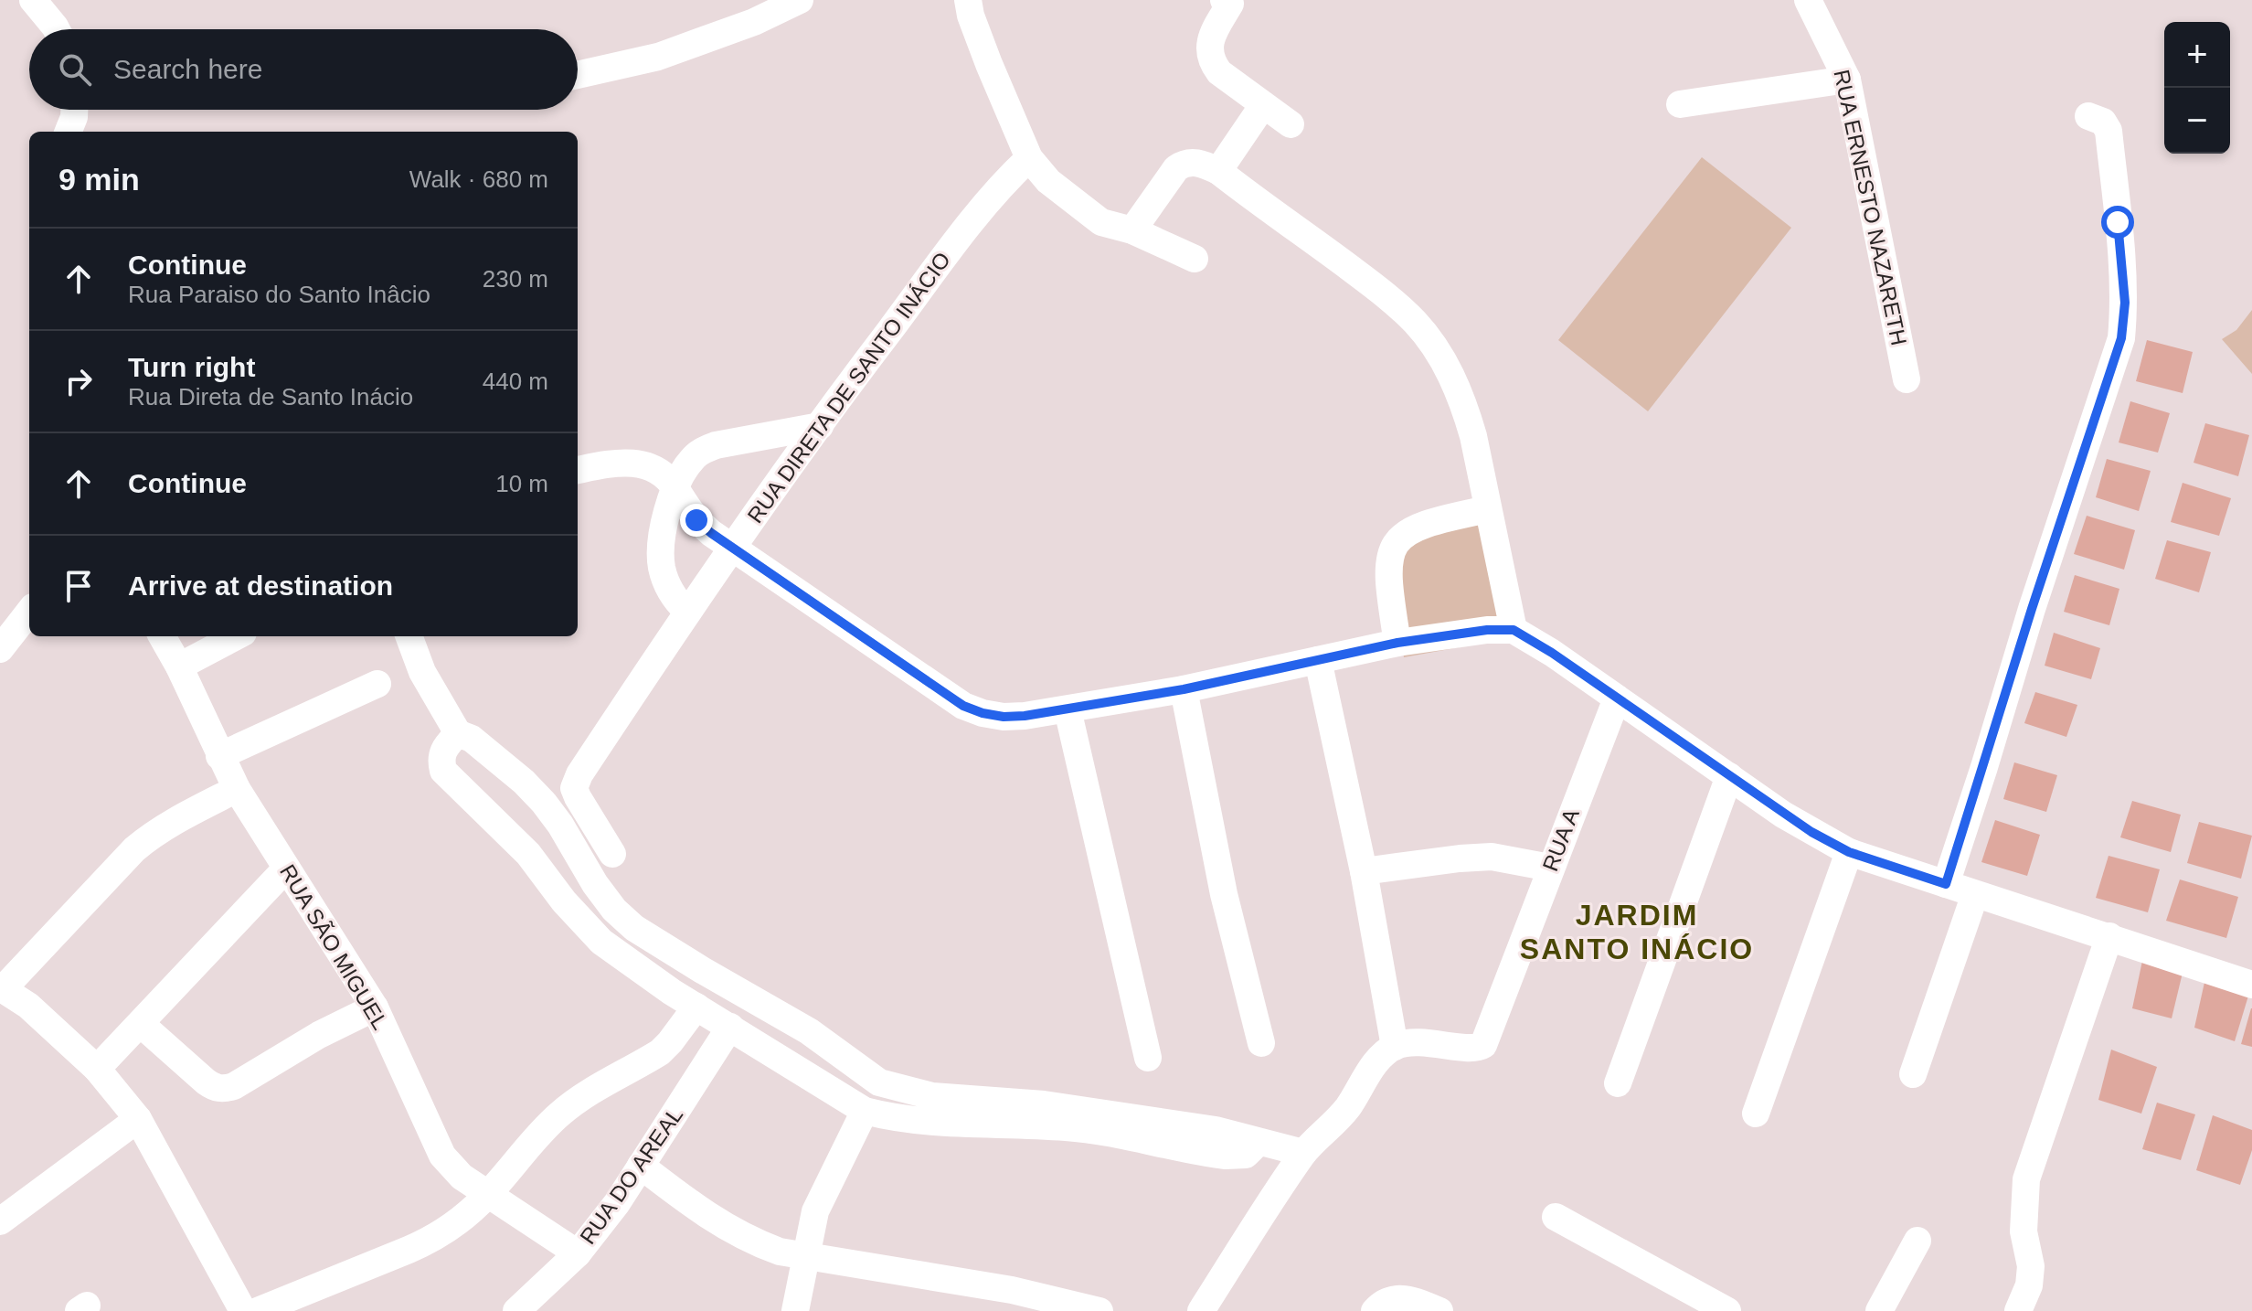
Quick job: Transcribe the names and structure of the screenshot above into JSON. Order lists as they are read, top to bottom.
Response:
{
  "streets": {
    "street": [
      "RUA ERNESTO NAZARETH",
      "RUA DIRETA DE SANTO INÁCIO",
      "RUA A",
      "RUA SÃO MIGUEL",
      "RUA DO AREAL"
    ]
  },
  "crossings": [
    ["RUA SÃO MIGUEL", "RUA DO AREAL"]
  ],
  "districts": ["JARDIM SANTO INÁCIO"],
  "page": {
    "map_buttons": ["+", "−"],
    "search": "Search here",
    "heading": ["9 min", "Walk · 680 m"],
    "list": [
      ["Continue", "Rua Paraiso do Santo Inâcio", "230 m"],
      ["Turn right", "Rua Direta de Santo Inácio", "440 m"],
      ["Continue", "10 m"],
      "Arrive at destination"
    ]
  }
}
